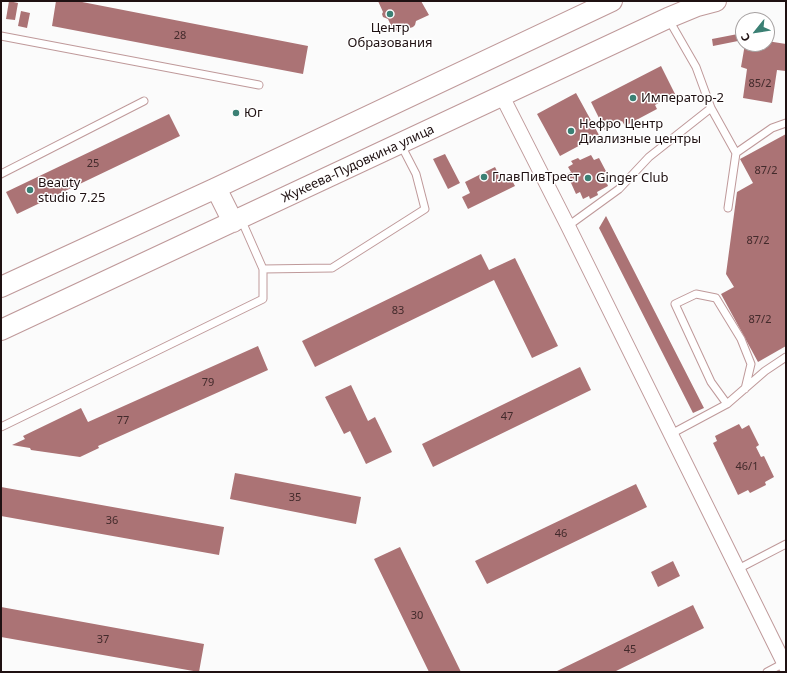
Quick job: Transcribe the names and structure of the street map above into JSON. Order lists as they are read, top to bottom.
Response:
{
  "streets": {
    "main road": ["Жукеева-Пудовкина улица"]
  },
  "places": [
    "Центр Образования",
    "Император-2",
    "Юг",
    "Нефро Центр Диализные центры",
    "ГлавПивТрест",
    "Ginger Club",
    "Beauty studio 7.25"
  ],
  "house_numbers": [
    "28",
    "85/2",
    "25",
    "87/2",
    "87/2",
    "83",
    "87/2",
    "79",
    "47",
    "77",
    "46/1",
    "35",
    "36",
    "46",
    "30",
    "37",
    "45"
  ],
  "north": "bottom left"
}
